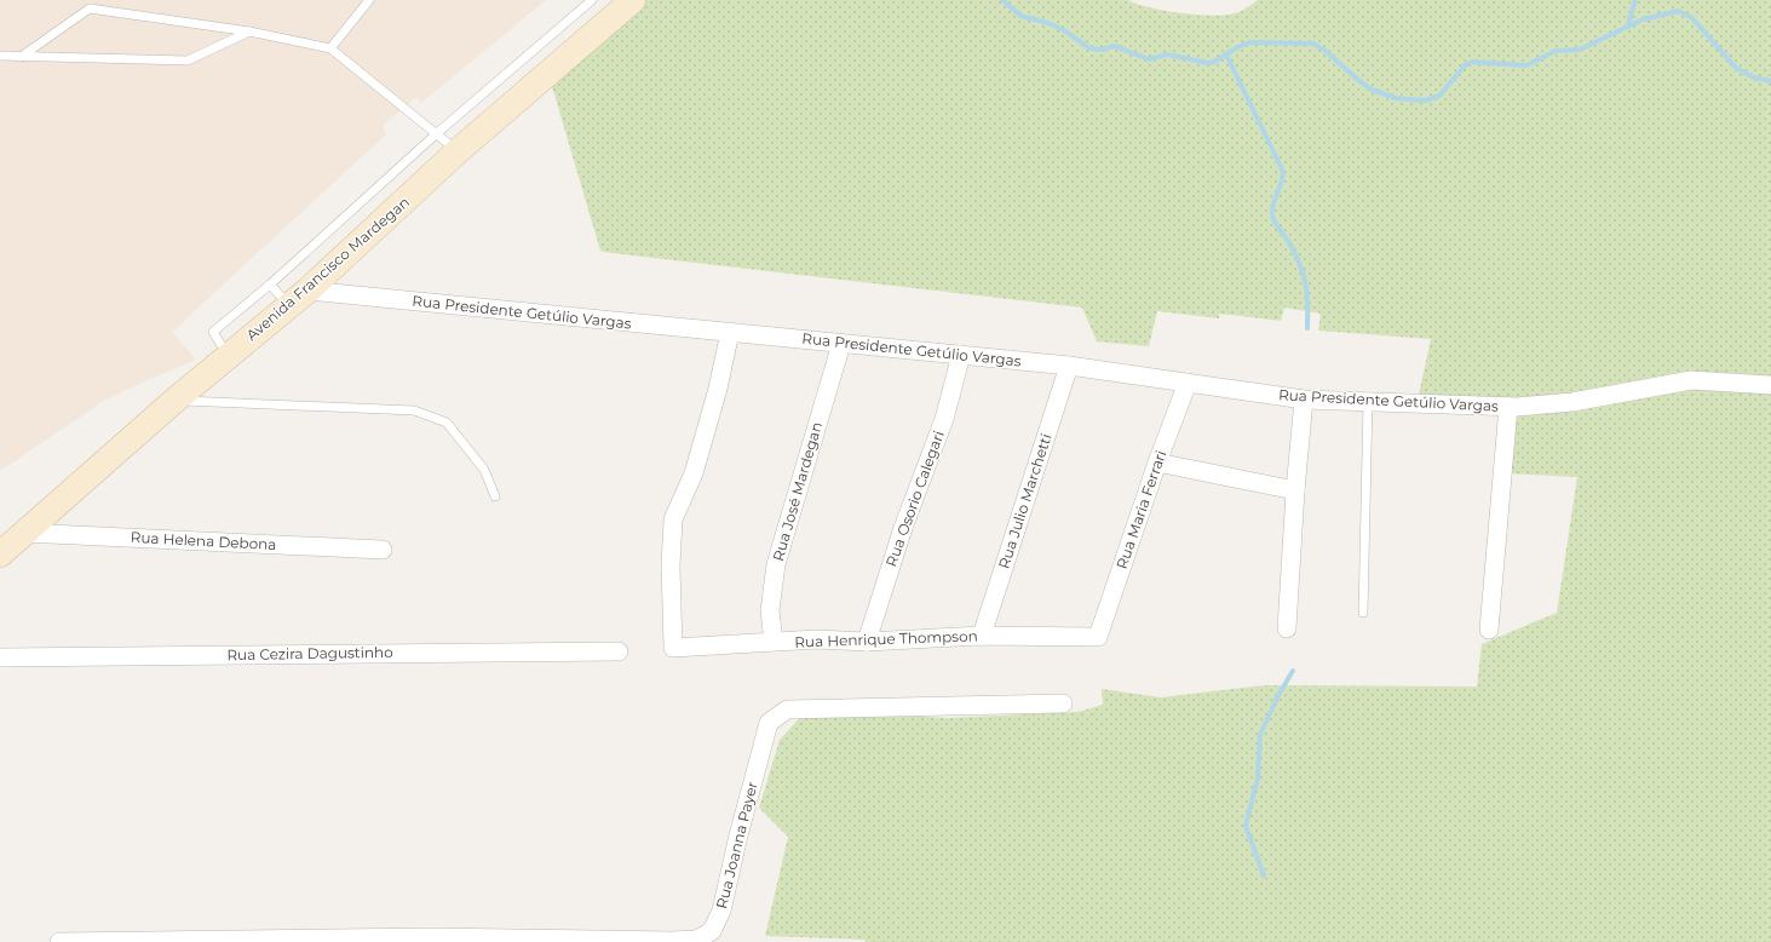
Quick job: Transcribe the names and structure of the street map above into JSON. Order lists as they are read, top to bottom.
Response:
{
  "streets": {
    "main road": ["Avenida Francisco Mardegan"],
    "street": [
      "Rua Presidente Getúlio Vargas",
      "Rua José Mardegan",
      "Rua Osorio Calegari",
      "Rua Julio Marchetti",
      "Rua Maria Ferrari",
      "Rua Helena Debona",
      "Rua Henrique Thompson",
      "Rua Cezira Dagustinho",
      "Rua Joanna Payer"
    ]
  },
  "crossings": [
    ["Avenida Francisco Mardegan", "Rua Presidente Getúlio Vargas"],
    ["Avenida Francisco Mardegan", "Rua Helena Debona"],
    ["Rua Presidente Getúlio Vargas", "Rua José Mardegan"],
    ["Rua Presidente Getúlio Vargas", "Rua Osorio Calegari"],
    ["Rua Presidente Getúlio Vargas", "Rua Julio Marchetti"],
    ["Rua Presidente Getúlio Vargas", "Rua Maria Ferrari"],
    ["Rua Presidente Getúlio Vargas", "Rua Henrique Thompson"],
    ["Rua José Mardegan", "Rua Henrique Thompson"],
    ["Rua Osorio Calegari", "Rua Henrique Thompson"],
    ["Rua Julio Marchetti", "Rua Henrique Thompson"],
    ["Rua Maria Ferrari", "Rua Henrique Thompson"]
  ]
}
